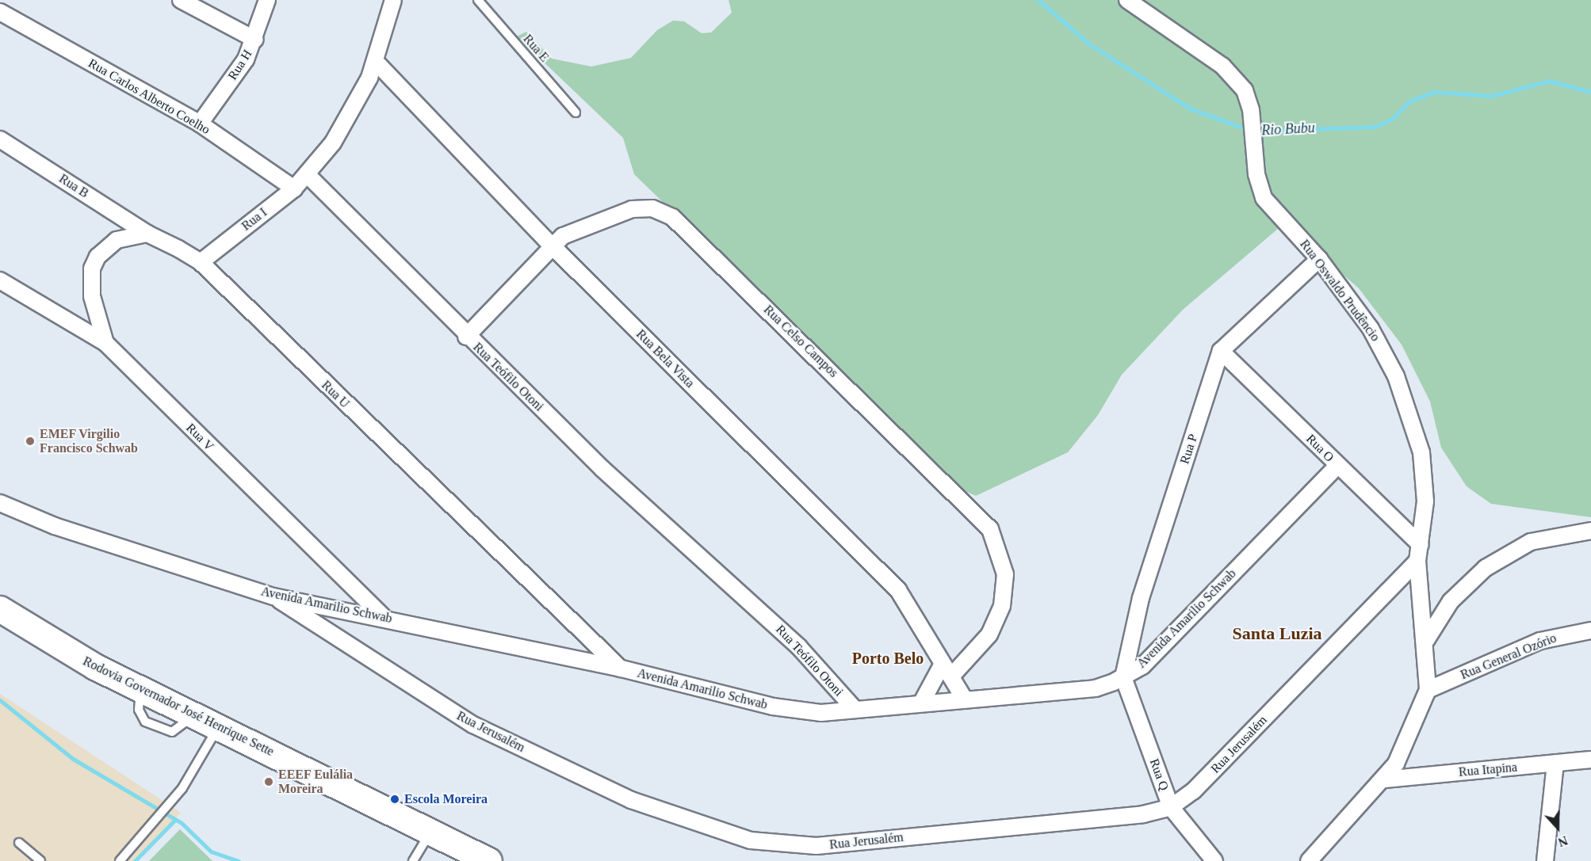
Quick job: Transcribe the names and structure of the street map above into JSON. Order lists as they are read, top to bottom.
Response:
{
  "streets": {
    "main road": ["Rodovia Governador José Henrique Sette"],
    "street": [
      "Rua H",
      "Rua Carlos Alberto Coelho",
      "Rua B",
      "Rua I",
      "Rua Oswaldo Prudêncio",
      "Rua Celso Campos",
      "Rua Bela Vista",
      "Rua Teófilo Otoni",
      "Rua U",
      "Rua V",
      "Rua O",
      "Rua P",
      "Avenida Amarilio Schwab",
      "Rua General Ozório",
      "Rua Jerusalém",
      "Rua Itapina",
      "Rua Q"
    ],
    "lane": ["Rua E"]
  },
  "crossings": [
    ["Rua H", "Rua Carlos Alberto Coelho"],
    ["Rua Carlos Alberto Coelho", "Rua I"],
    ["Rua B", "Rua U"],
    ["Rua I", "Rua Teófilo Otoni"],
    ["Rua I", "Rua U"],
    ["Rua Oswaldo Prudêncio", "Rua O"],
    ["Rua Oswaldo Prudêncio", "Rua P"],
    ["Rua Oswaldo Prudêncio", "Rua General Ozório"],
    ["Rua Oswaldo Prudêncio", "Rua Jerusalém"],
    ["Rua Oswaldo Prudêncio", "Rua Itapina"],
    ["Rua Celso Campos", "Rua Bela Vista"],
    ["Rua Celso Campos", "Rua Teófilo Otoni"],
    ["Rua Bela Vista", "Avenida Amarilio Schwab"],
    ["Rua Teófilo Otoni", "Avenida Amarilio Schwab"],
    ["Rua U", "Avenida Amarilio Schwab"],
    ["Rua V", "Avenida Amarilio Schwab"],
    ["Rua O", "Rua P"],
    ["Rua O", "Avenida Amarilio Schwab"],
    ["Rua P", "Avenida Amarilio Schwab"],
    ["Rua P", "Rua Q"],
    ["Avenida Amarilio Schwab", "Rua Jerusalém"],
    ["Avenida Amarilio Schwab", "Rua Q"],
    ["Rua Jerusalém", "Rua Q"]
  ],
  "districts": ["Santa Luzia", "Porto Belo"],
  "water": ["Rio Bubu"],
  "places": ["EMEF Virgilio Francisco Schwab", "EEEF Eulália Moreira", "Escola Moreira"],
  "north": "bottom"
}
